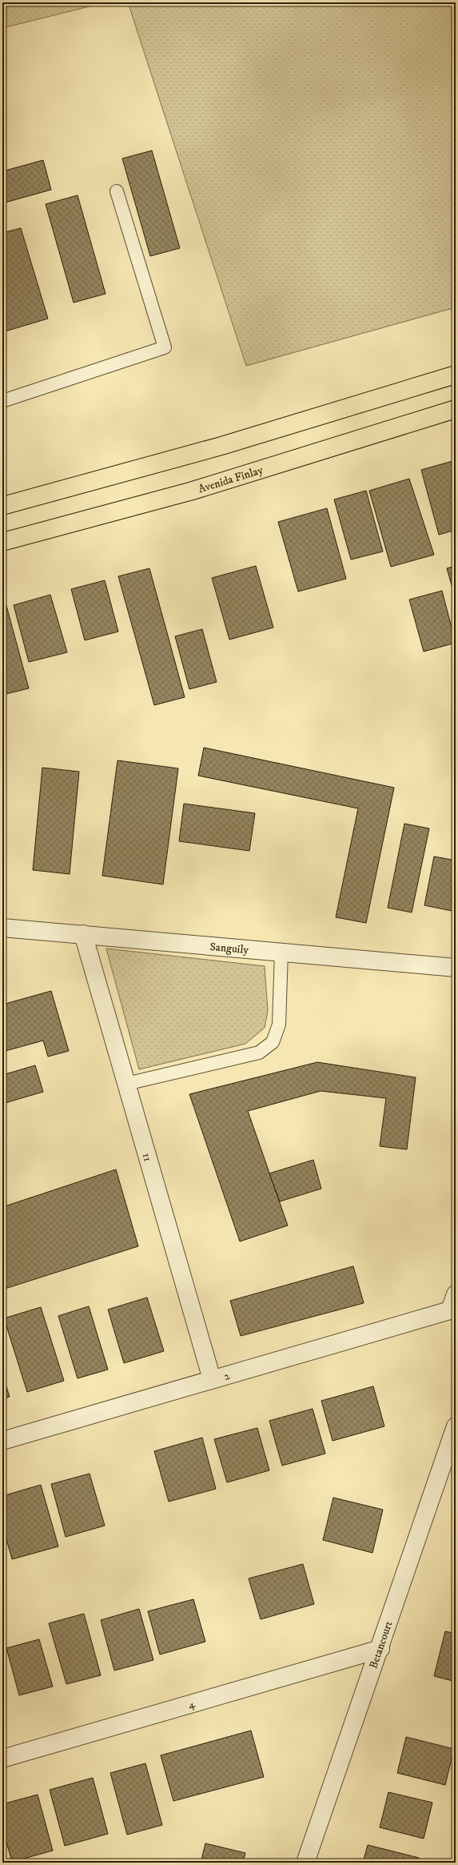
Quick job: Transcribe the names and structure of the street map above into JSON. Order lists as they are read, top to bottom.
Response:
{
  "streets": {
    "main road": ["Avenida Finlay"],
    "street": [
      "Sanguily",
      "11",
      "2",
      "Betancourt",
      "4"
    ]
  },
  "crossings": [
    ["Sanguily", "11"],
    ["11", "2"],
    ["Betancourt", "4"]
  ]
}
